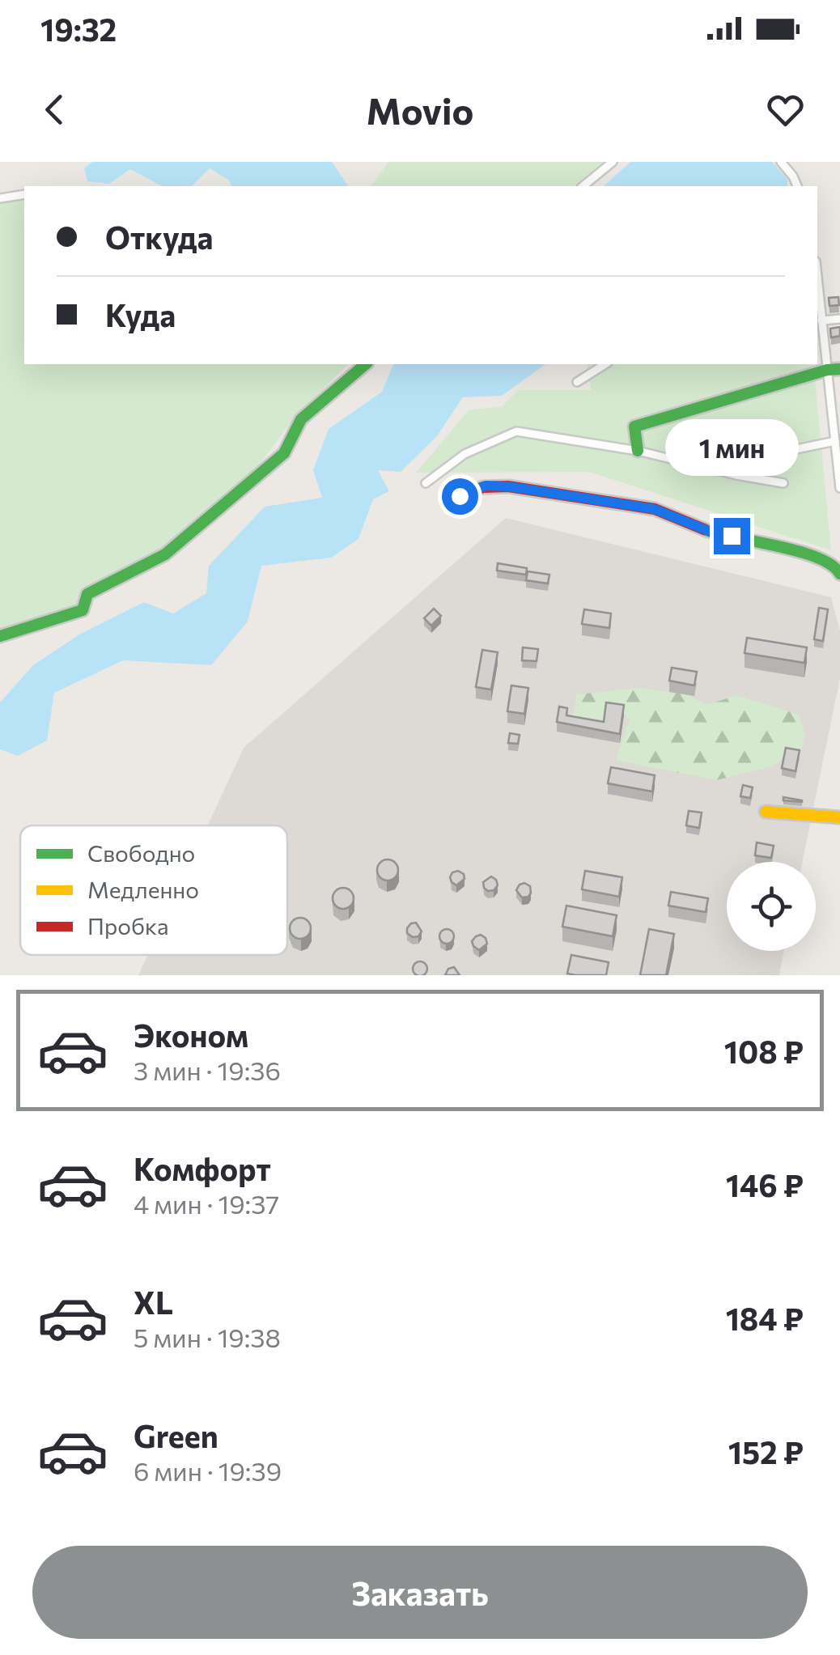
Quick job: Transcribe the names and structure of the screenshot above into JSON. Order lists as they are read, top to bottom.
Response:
{
  "legend": ["Свободно", "Медленно", "Пробка"],
  "page": {
    "status": "19:32",
    "header": "Movio",
    "banner": ["Откуда", "Куда"],
    "bubble": "1 мин",
    "list": [
      {
        "name": "Эконом",
        "note": "3 мин · 19:36",
        "value": "108 ₽"
      },
      {
        "name": "Комфорт",
        "note": "4 мин · 19:37",
        "value": "146 ₽"
      },
      {
        "name": "XL",
        "note": "5 мин · 19:38",
        "value": "184 ₽"
      },
      {
        "name": "Green",
        "note": "6 мин · 19:39",
        "value": "152 ₽"
      }
    ],
    "buttons": "Заказать"
  }
}
